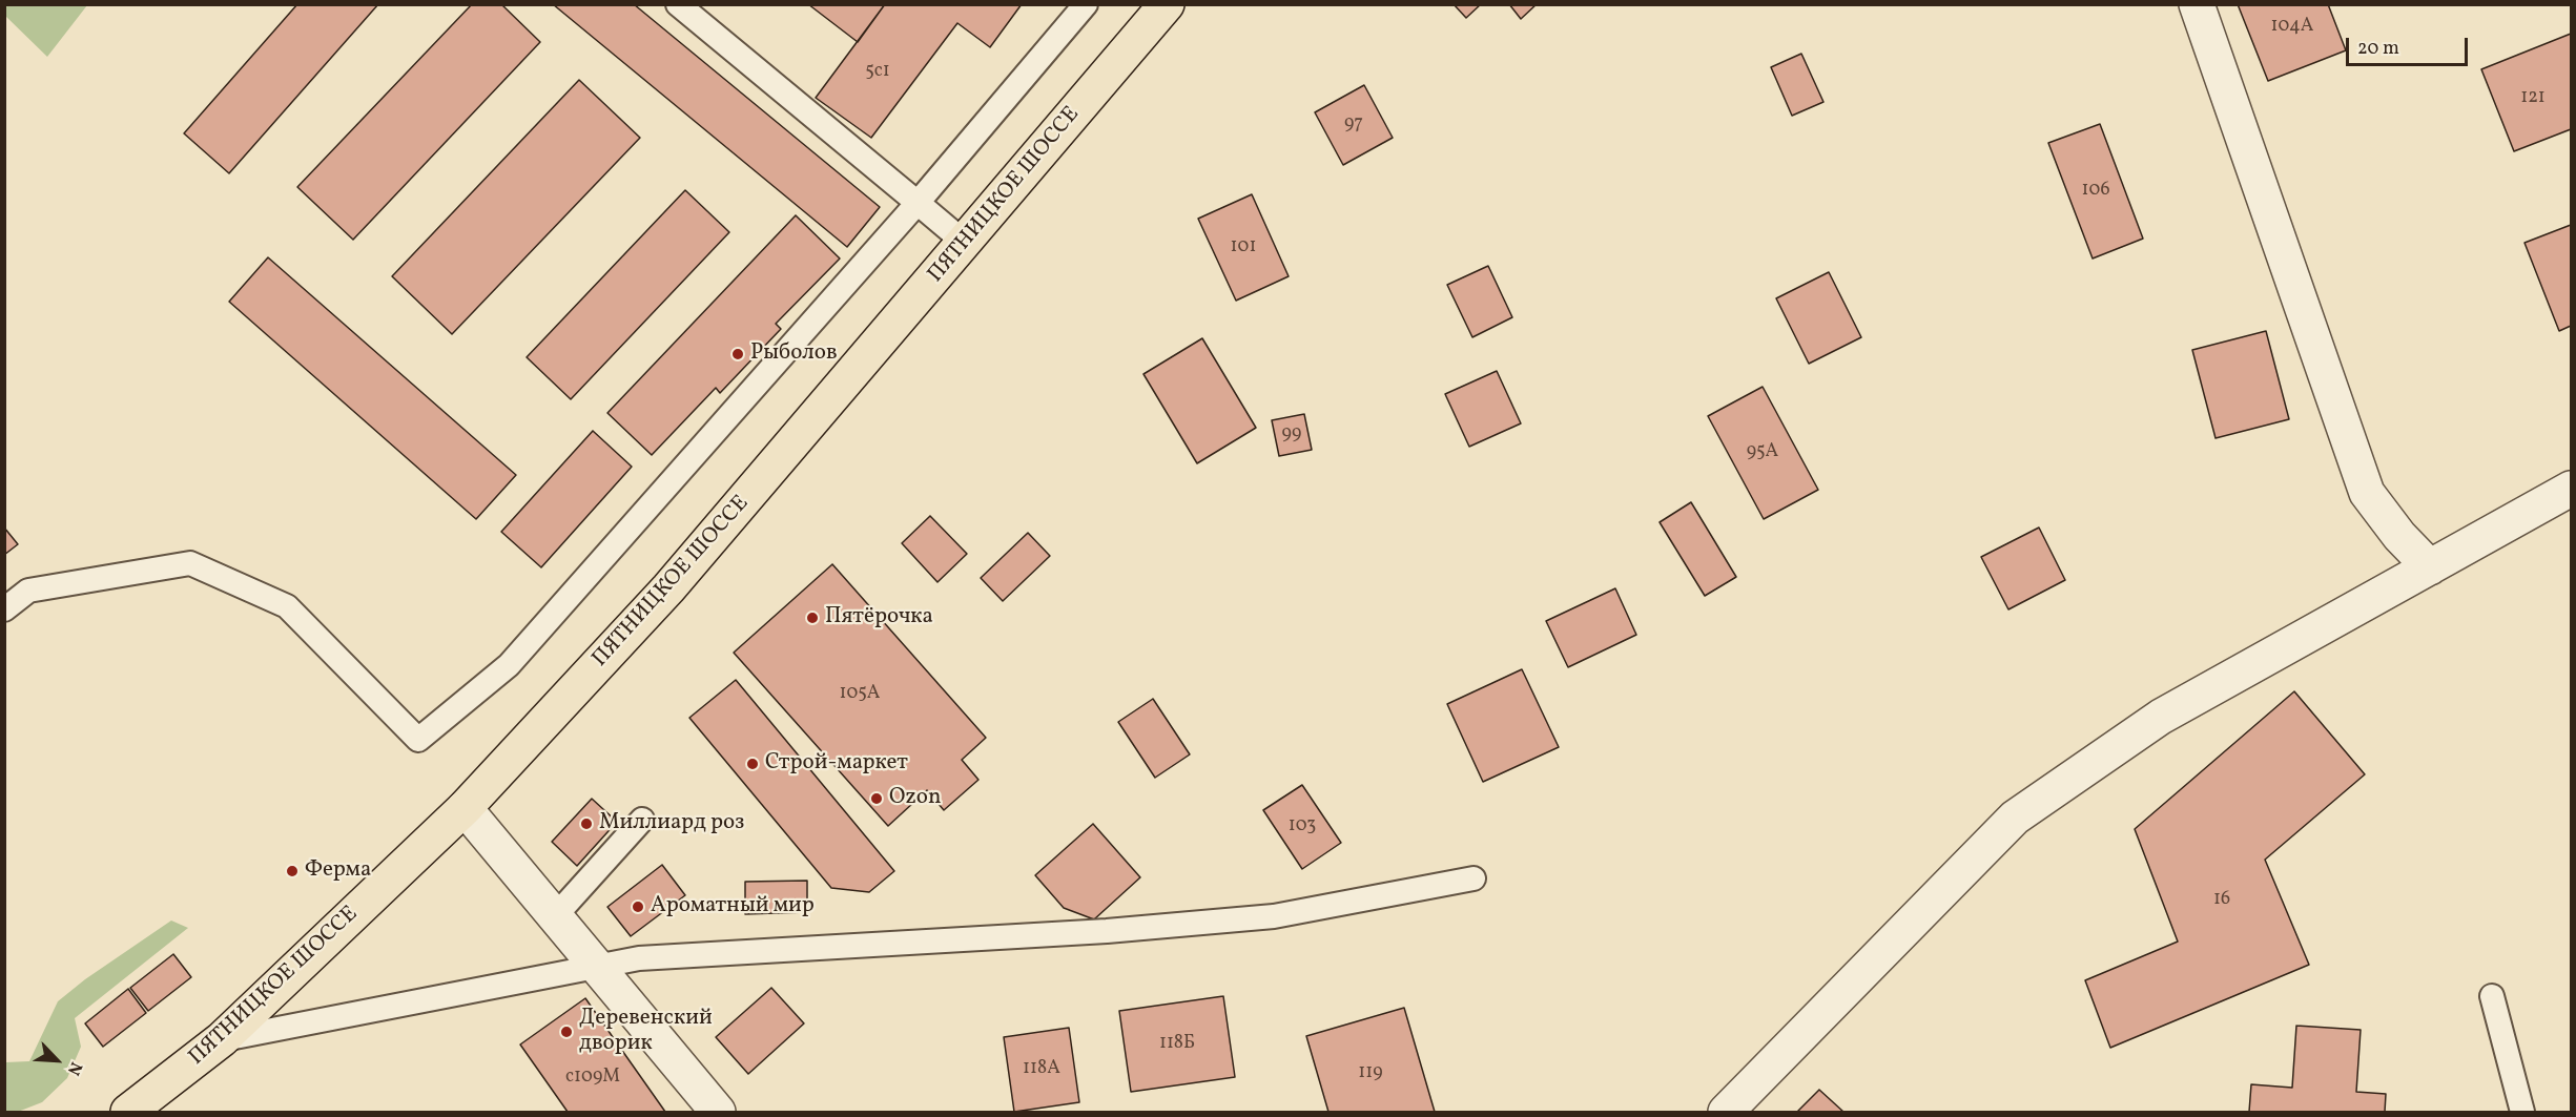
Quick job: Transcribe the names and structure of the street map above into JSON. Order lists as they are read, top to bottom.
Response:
{
  "streets": {
    "main road": ["ПЯТНИЦКОЕ ШОССЕ"]
  },
  "places": [
    "Рыболов",
    "Пятёрочка",
    "Строй-маркет",
    "Ozon",
    "Миллиард роз",
    "Ферма",
    "Ароматный мир",
    "Деревенский дворик"
  ],
  "house_numbers": [
    "104А",
    "5с1",
    "121",
    "97",
    "106",
    "101",
    "99",
    "95А",
    "105А",
    "103",
    "16",
    "118Б",
    "118А",
    "119",
    "с109M"
  ],
  "scale_bar": "20 m",
  "north": "bottom right"
}
